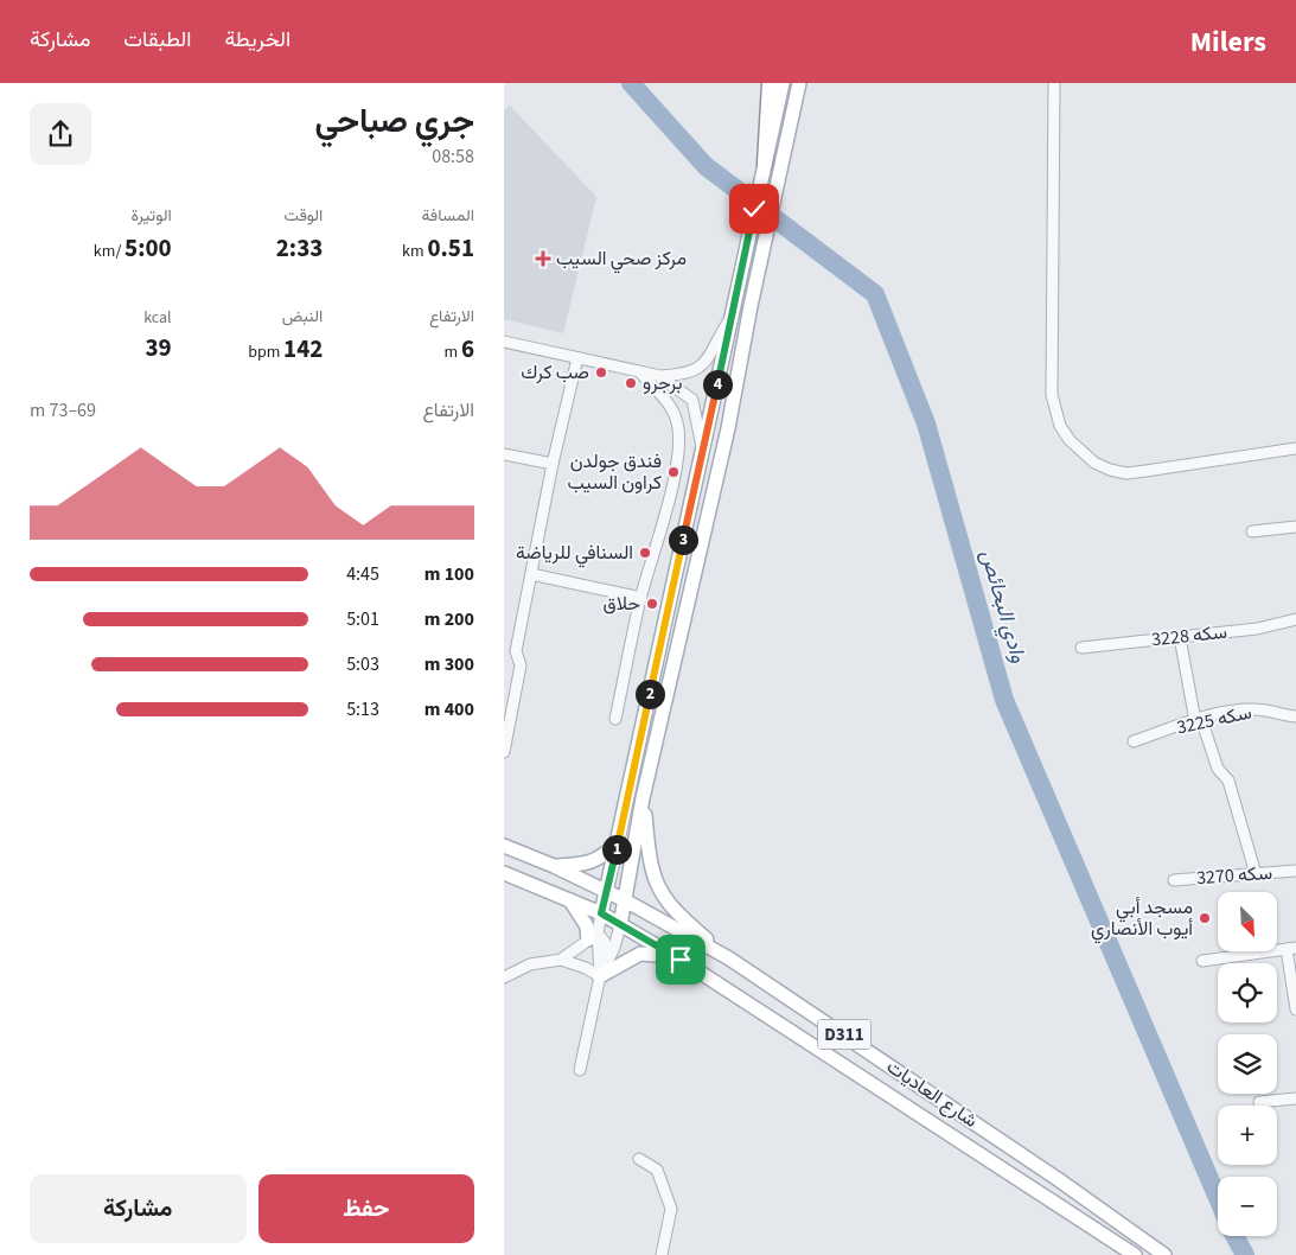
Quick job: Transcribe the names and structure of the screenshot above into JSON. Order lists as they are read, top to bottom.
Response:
{
  "streets": {
    "main road": ["D311", "شارع العاديات"],
    "street": ["سكه 3228", "سكه 3225", "سكه 3270"]
  },
  "water": ["وادي البحائص"],
  "places": {
    "health": ["مركز صحي السيب"],
    "other": [
      "صب كرك",
      "برجرو",
      "فندق جولدن كراون السيب",
      "السنافي للرياضة",
      "حلاق",
      "مسجد أبي أيوب الأنصاري"
    ]
  },
  "north": "bottom right",
  "page": {
    "header": "Milers",
    "nav": ["الخريطة", "الطبقات", "مشاركة"],
    "heading": ["جري صباحي", "08:58"],
    "stats": [
      ["المسافة", "0.51 km"],
      ["الوقت", "2:33"],
      ["الوتيرة", "5:00 /km"],
      ["الارتفاع", "6 m"],
      ["النبض", "142 bpm"],
      ["kcal", "39"]
    ],
    "pins": [
      "4",
      "3",
      "2",
      "1"
    ],
    "chart": ["الارتفاع", "69–73 m"],
    "list": [
      {
        "name": "100 m",
        "note": "4:45"
      },
      {
        "name": "200 m",
        "note": "5:01"
      },
      {
        "name": "300 m",
        "note": "5:03"
      },
      {
        "name": "400 m",
        "note": "5:13"
      }
    ],
    "map_buttons": ["+", "−"],
    "buttons": ["حفظ", "مشاركة"]
  }
}
